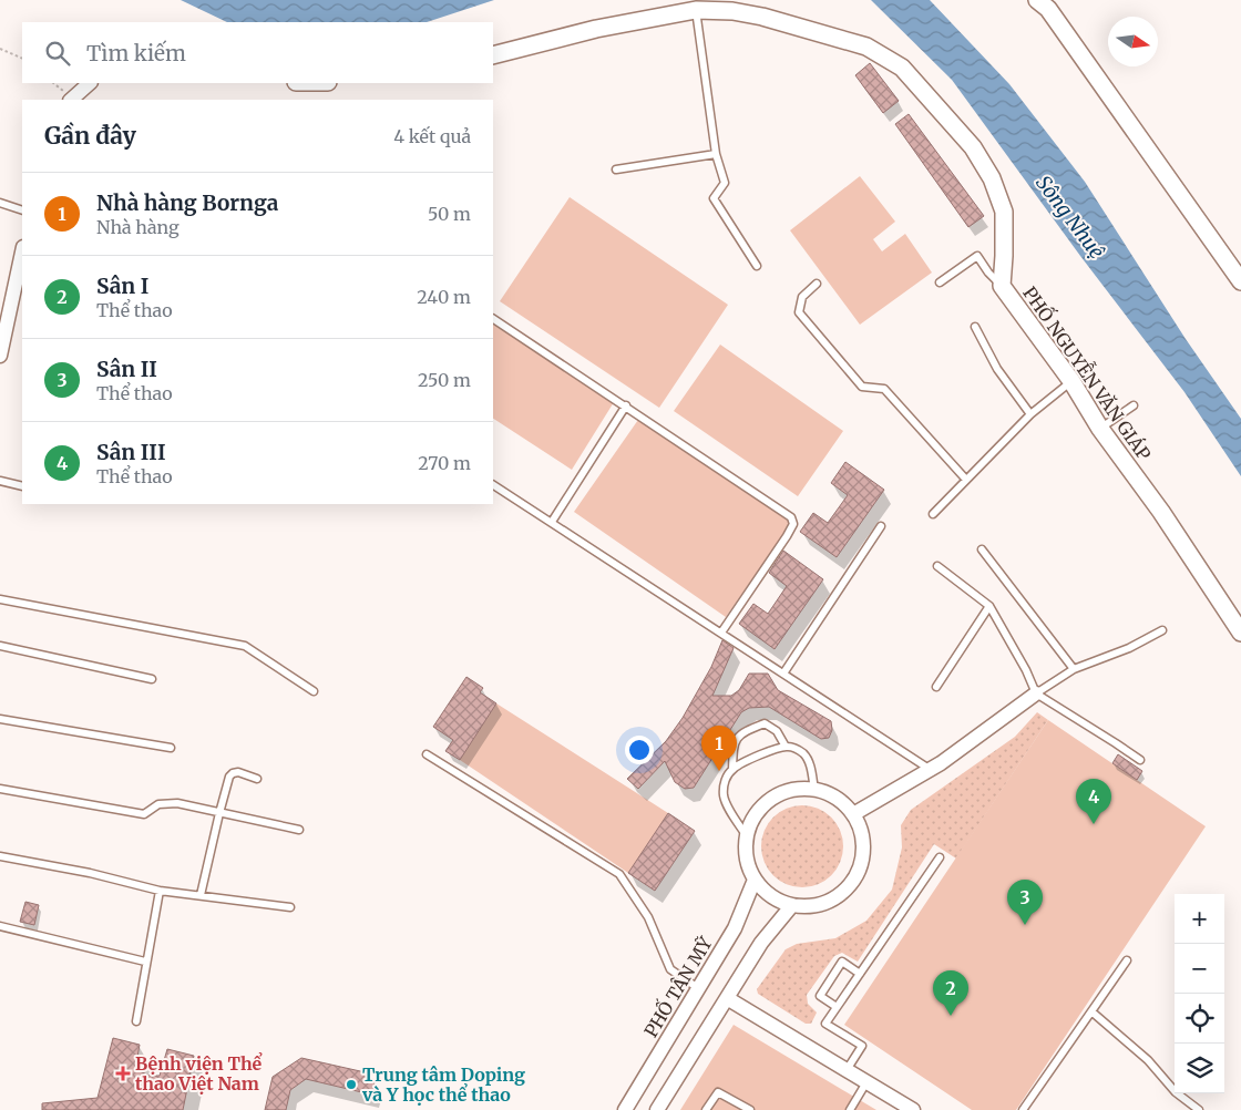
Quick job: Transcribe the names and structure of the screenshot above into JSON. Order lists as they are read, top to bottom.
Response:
{
  "streets": {
    "street": ["PHỐ NGUYỄN VĂN GIÁP", "PHỐ TÂN MỸ"]
  },
  "water": ["Sông Nhuệ"],
  "places": {
    "health": ["Bệnh viện Thể thao Việt Nam"],
    "other": ["Trung tâm Doping và Y học thể thao"]
  },
  "north": "right",
  "page": {
    "search": "Tìm kiếm",
    "heading": ["Gần đây", "4 kết quả"],
    "list": [
      {
        "mark": "1",
        "name": "Nhà hàng Bornga",
        "note": "Nhà hàng",
        "value": "50 m"
      },
      {
        "mark": "2",
        "name": "Sân I",
        "note": "Thể thao",
        "value": "240 m"
      },
      {
        "mark": "3",
        "name": "Sân II",
        "note": "Thể thao",
        "value": "250 m"
      },
      {
        "mark": "4",
        "name": "Sân III",
        "note": "Thể thao",
        "value": "270 m"
      }
    ],
    "pins": [
      "1",
      "4",
      "3",
      "2"
    ],
    "map_buttons": ["+", "−"]
  }
}
